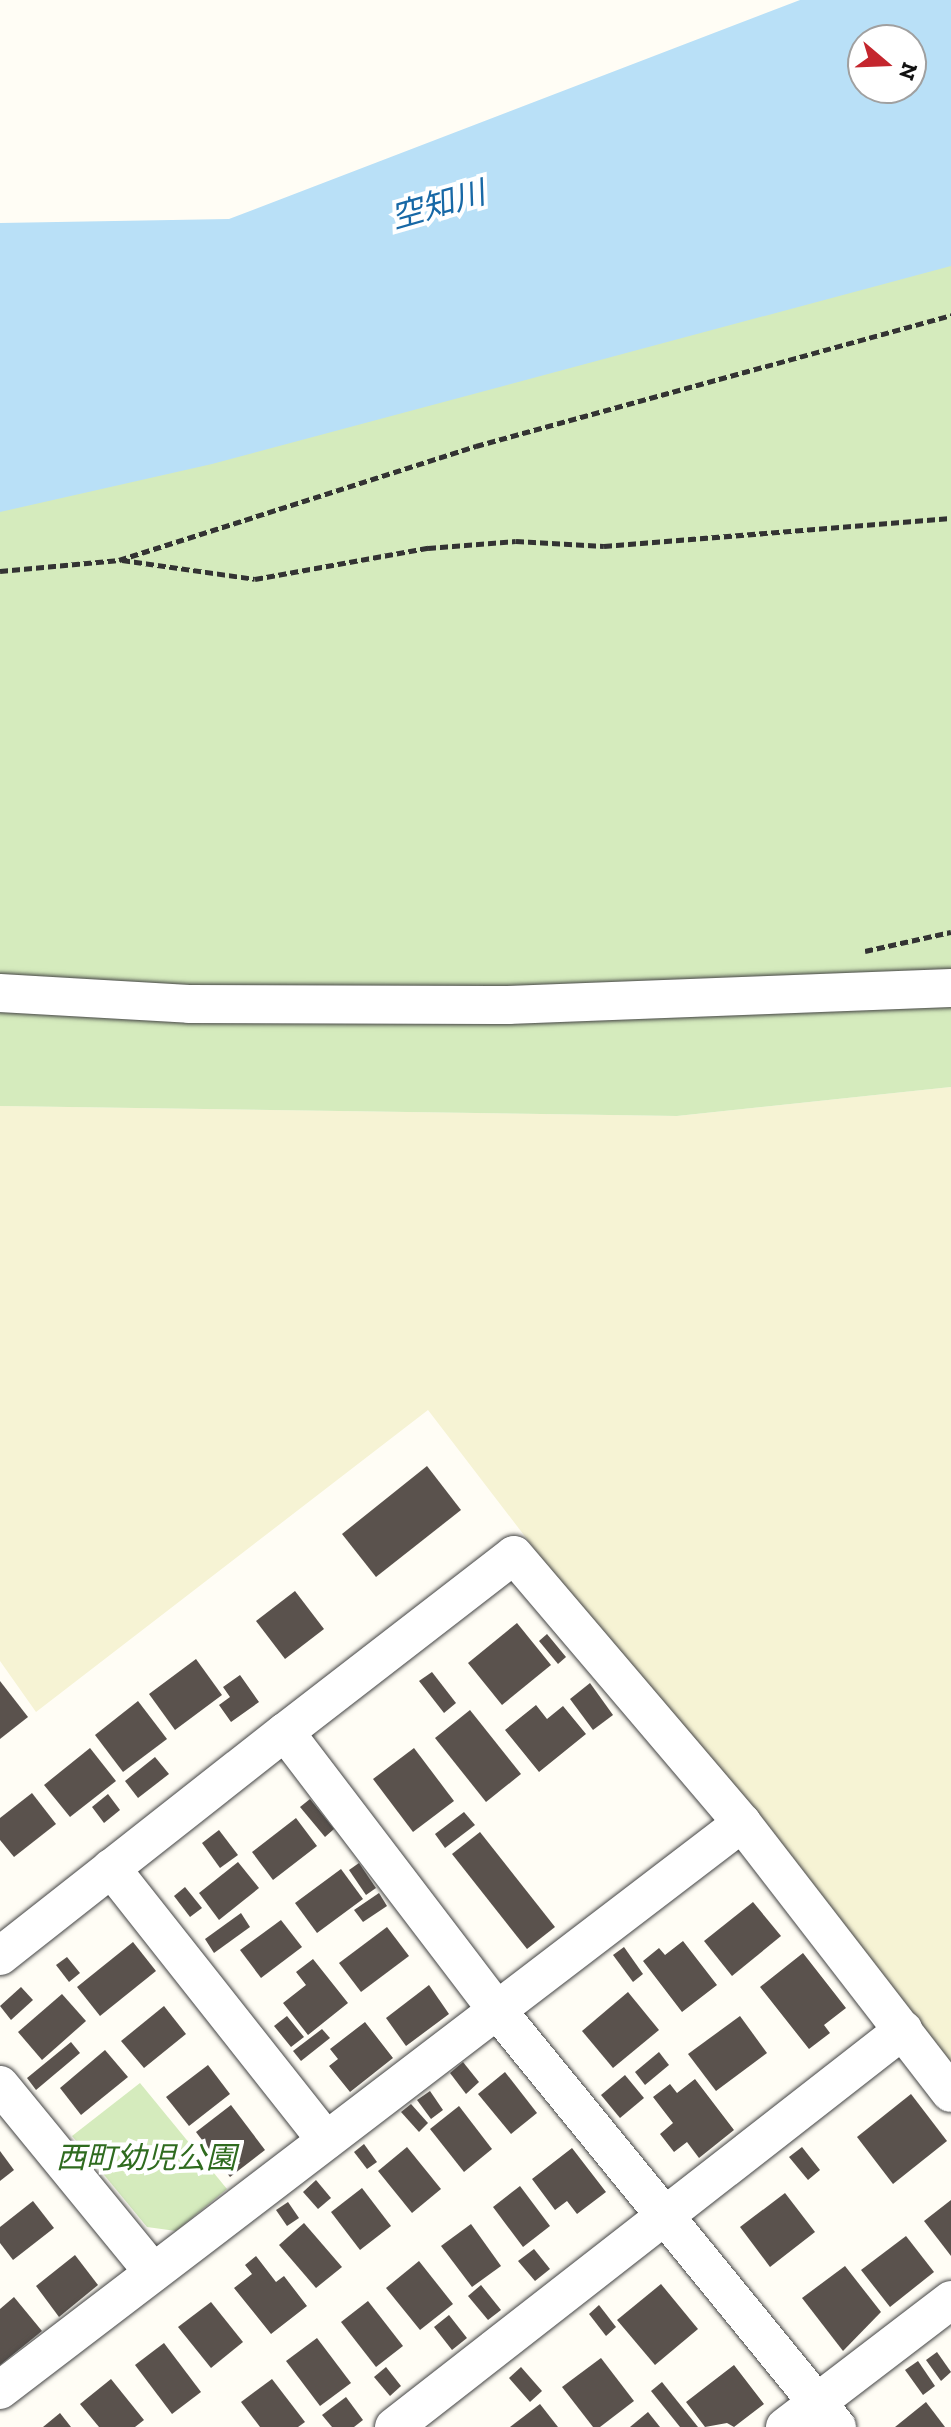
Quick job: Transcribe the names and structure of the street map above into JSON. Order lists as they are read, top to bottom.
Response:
{
  "water": ["空知川"],
  "parks": ["西町幼児公園"],
  "north": "right"
}
